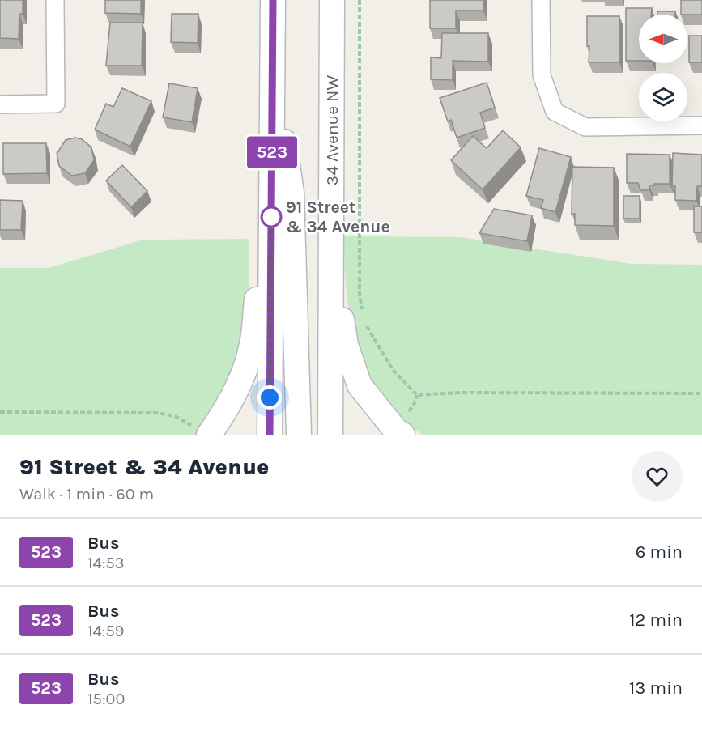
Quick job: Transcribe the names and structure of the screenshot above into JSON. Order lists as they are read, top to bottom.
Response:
{
  "streets": {
    "main road": ["34 Avenue NW"]
  },
  "places": ["91 Street & 34 Avenue"],
  "lines": ["bus line 523"],
  "north": "left",
  "page": {
    "on_map": "523",
    "heading": ["91 Street & 34 Avenue", "Walk · 1 min · 60 m"],
    "list": [
      {
        "mark": "523",
        "name": "Bus",
        "note": "14:53",
        "value": "6 min"
      },
      {
        "mark": "523",
        "name": "Bus",
        "note": "14:59",
        "value": "12 min"
      },
      {
        "mark": "523",
        "name": "Bus",
        "note": "15:00",
        "value": "13 min"
      }
    ]
  }
}
